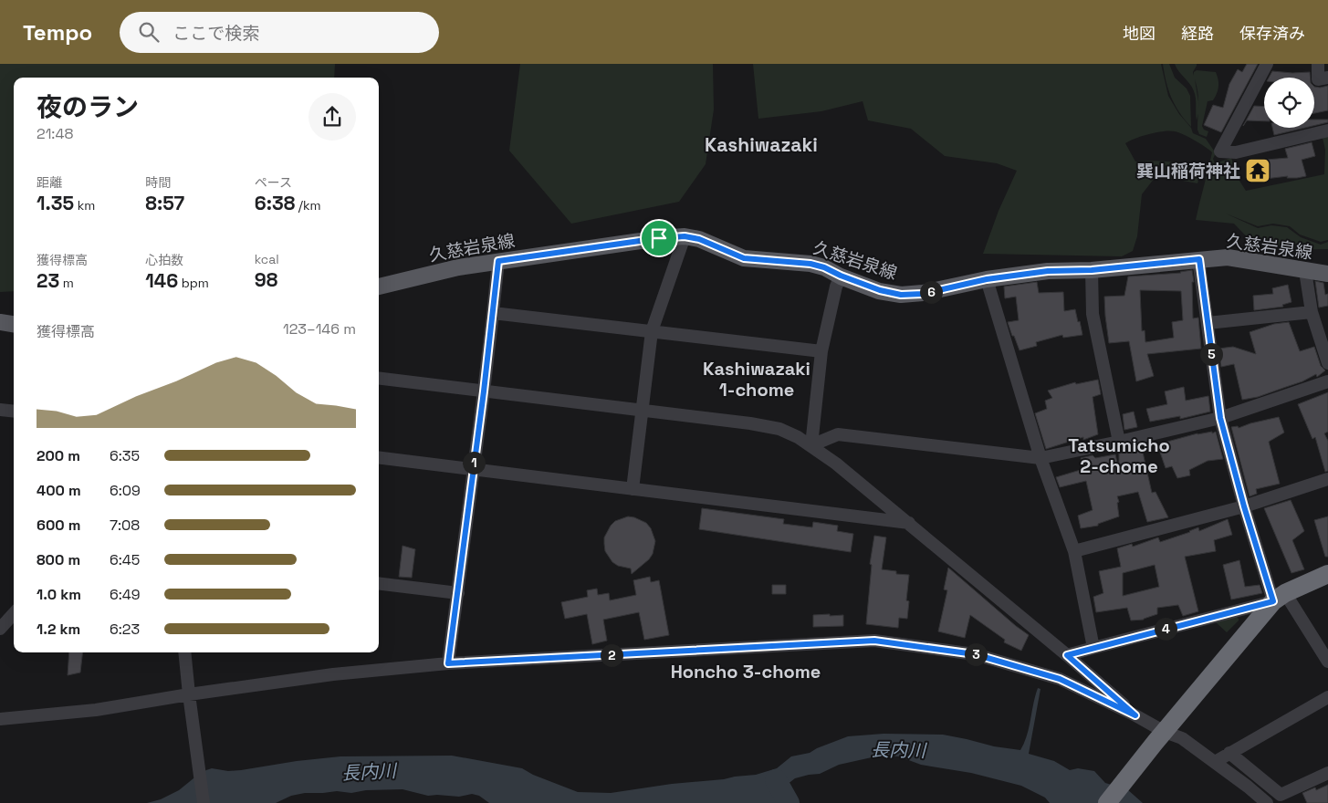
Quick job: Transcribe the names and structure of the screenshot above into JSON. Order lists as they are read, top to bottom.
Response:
{
  "streets": {
    "main road": ["久慈岩泉線"]
  },
  "districts": [
    "Kashiwazaki",
    "Kashiwazaki 1-chome",
    "Tatsumicho 2-chome",
    "Honcho 3-chome"
  ],
  "water": ["長内川"],
  "places": {
    "temple": ["巽山稲荷神社"]
  },
  "page": {
    "header": "Tempo",
    "search": "ここで検索",
    "nav": ["地図", "経路", "保存済み"],
    "heading": ["夜のラン", "21:48"],
    "stats": [
      ["距離", "1.35 km"],
      ["時間", "8:57"],
      ["ペース", "6:38 /km"],
      ["獲得標高", "23 m"],
      ["心拍数", "146 bpm"],
      ["kcal", "98"]
    ],
    "pins": [
      "6",
      "5",
      "1",
      "4",
      "3",
      "2"
    ],
    "chart": ["獲得標高", "123–146 m"],
    "list": [
      {
        "name": "200 m",
        "note": "6:35"
      },
      {
        "name": "400 m",
        "note": "6:09"
      },
      {
        "name": "600 m",
        "note": "7:08"
      },
      {
        "name": "800 m",
        "note": "6:45"
      },
      {
        "name": "1.0 km",
        "note": "6:49"
      },
      {
        "name": "1.2 km",
        "note": "6:23"
      }
    ]
  }
}
